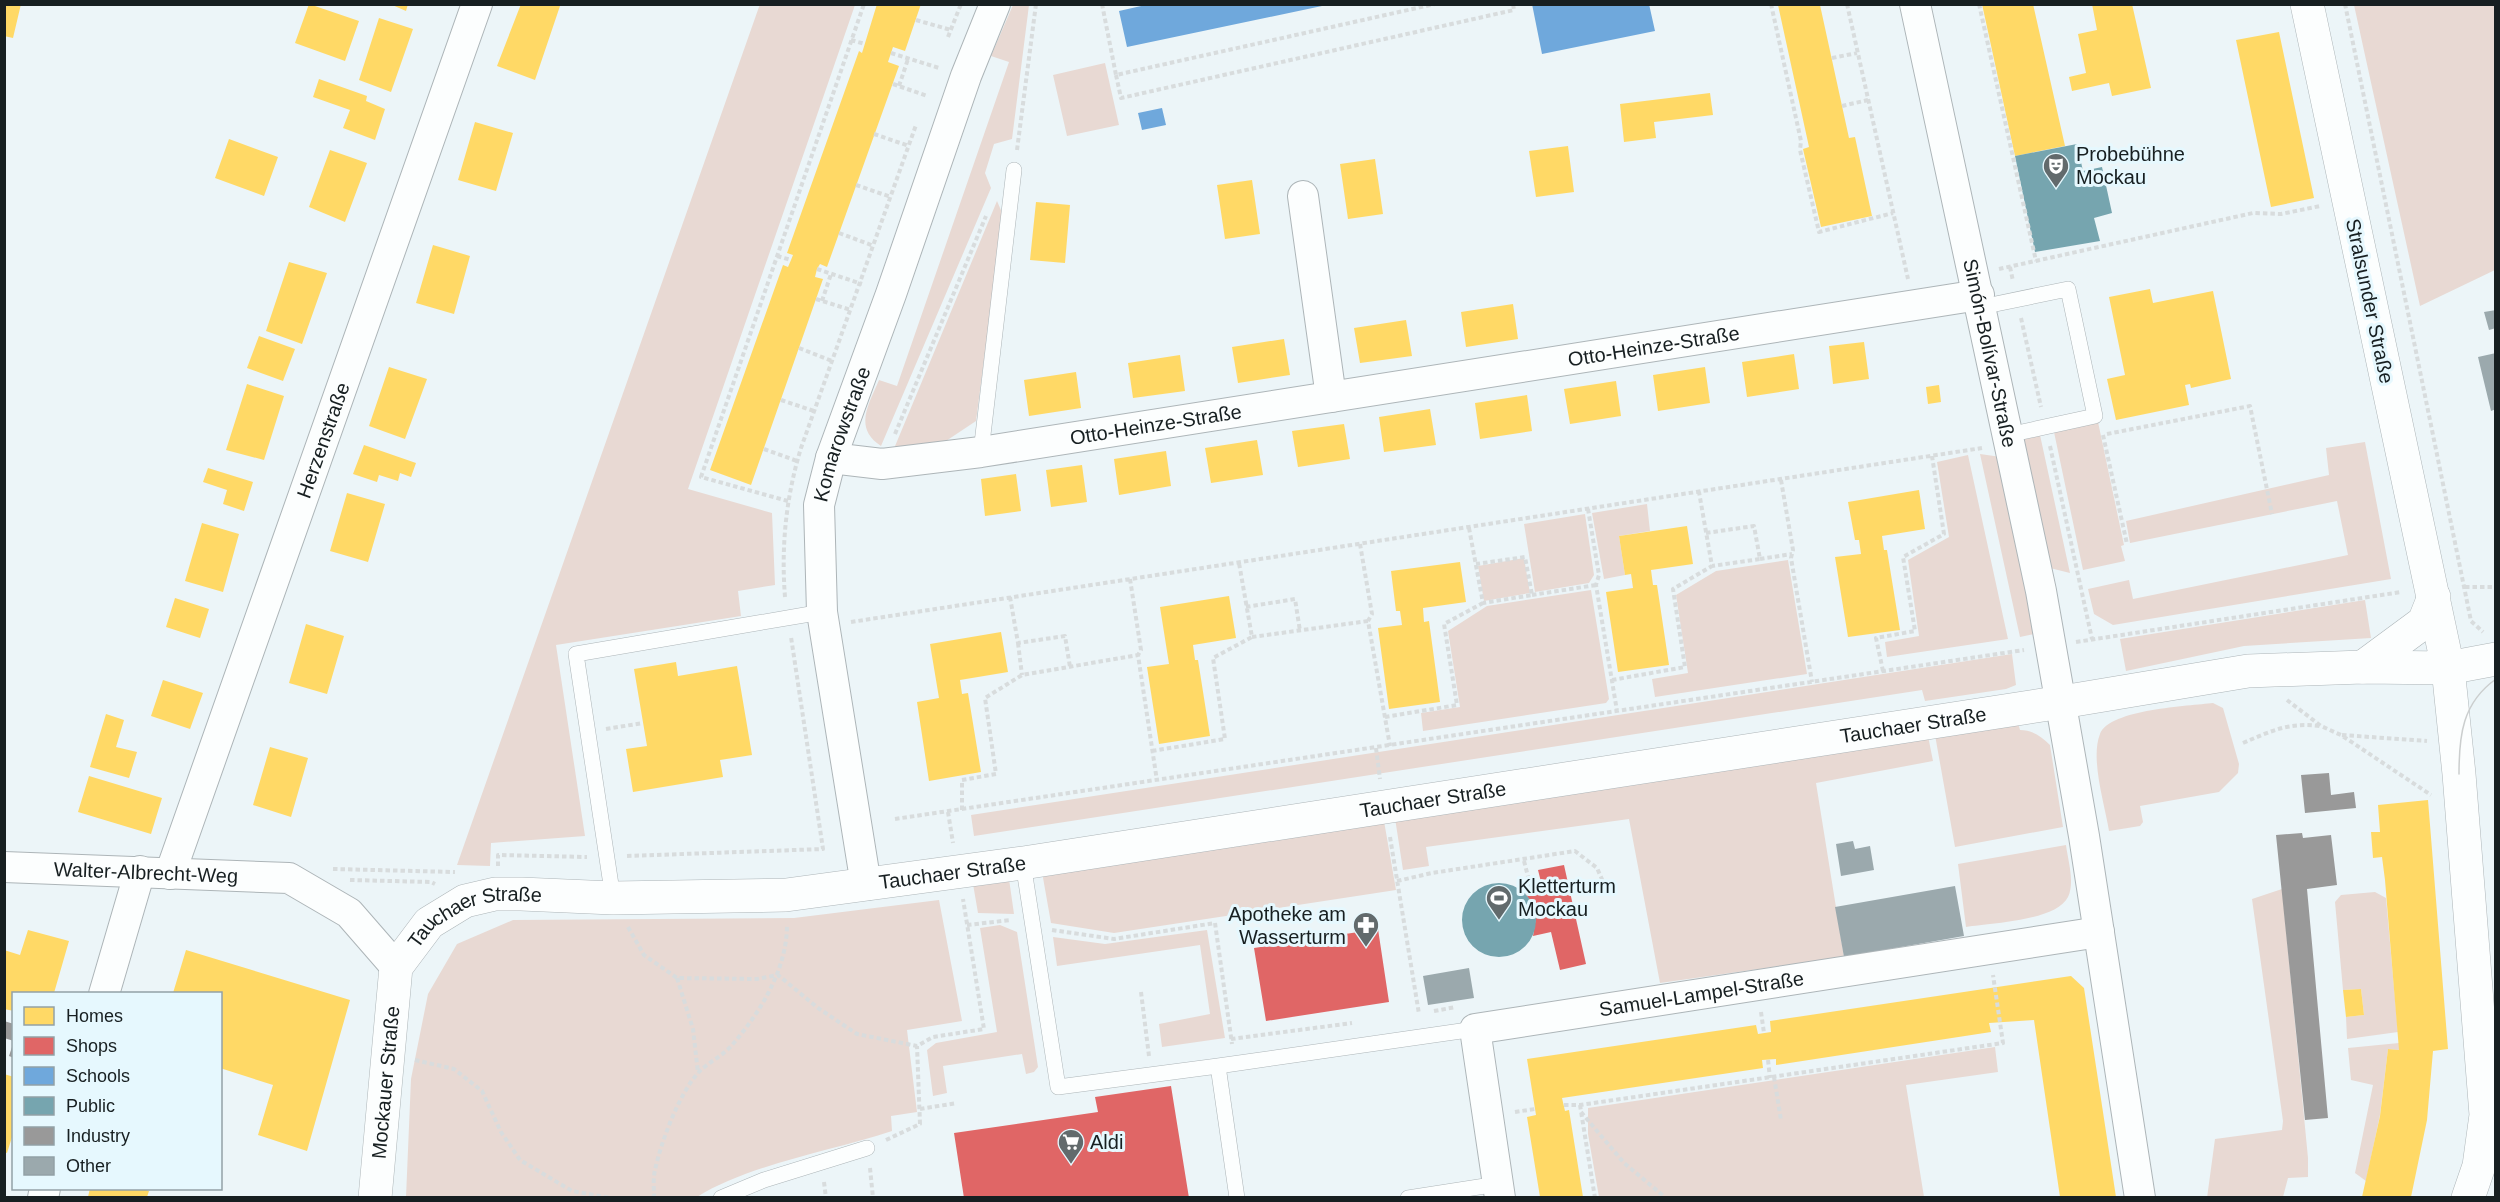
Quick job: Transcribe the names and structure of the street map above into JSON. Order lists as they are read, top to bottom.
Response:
{
  "streets": {
    "street": [
      "Stralsunder Straße",
      "Otto-Heinze-Straße",
      "Simón-Bolívar-Straße",
      "Komarowstraße",
      "Herzenstraße",
      "Tauchaer Straße",
      "Walter-Albrecht-Weg",
      "Samuel-Lampel-Straße",
      "Mockauer Straße"
    ]
  },
  "crossings": [
    ["Stralsunder Straße", "Tauchaer Straße"],
    ["Otto-Heinze-Straße", "Simón-Bolívar-Straße"],
    ["Otto-Heinze-Straße", "Komarowstraße"],
    ["Simón-Bolívar-Straße", "Tauchaer Straße"],
    ["Komarowstraße", "Tauchaer Straße"],
    ["Herzenstraße", "Walter-Albrecht-Weg"],
    ["Tauchaer Straße", "Walter-Albrecht-Weg"],
    ["Tauchaer Straße", "Mockauer Straße"],
    ["Walter-Albrecht-Weg", "Mockauer Straße"]
  ],
  "places": {
    "theatre": ["Probebühne Mockau"],
    "sports": ["Kletterturm Mockau"],
    "pharmacy": ["Apotheke am Wasserturm"],
    "supermarket": ["Aldi"]
  },
  "legend": [
    "Homes",
    "Shops",
    "Schools",
    "Public",
    "Industry",
    "Other"
  ]
}
